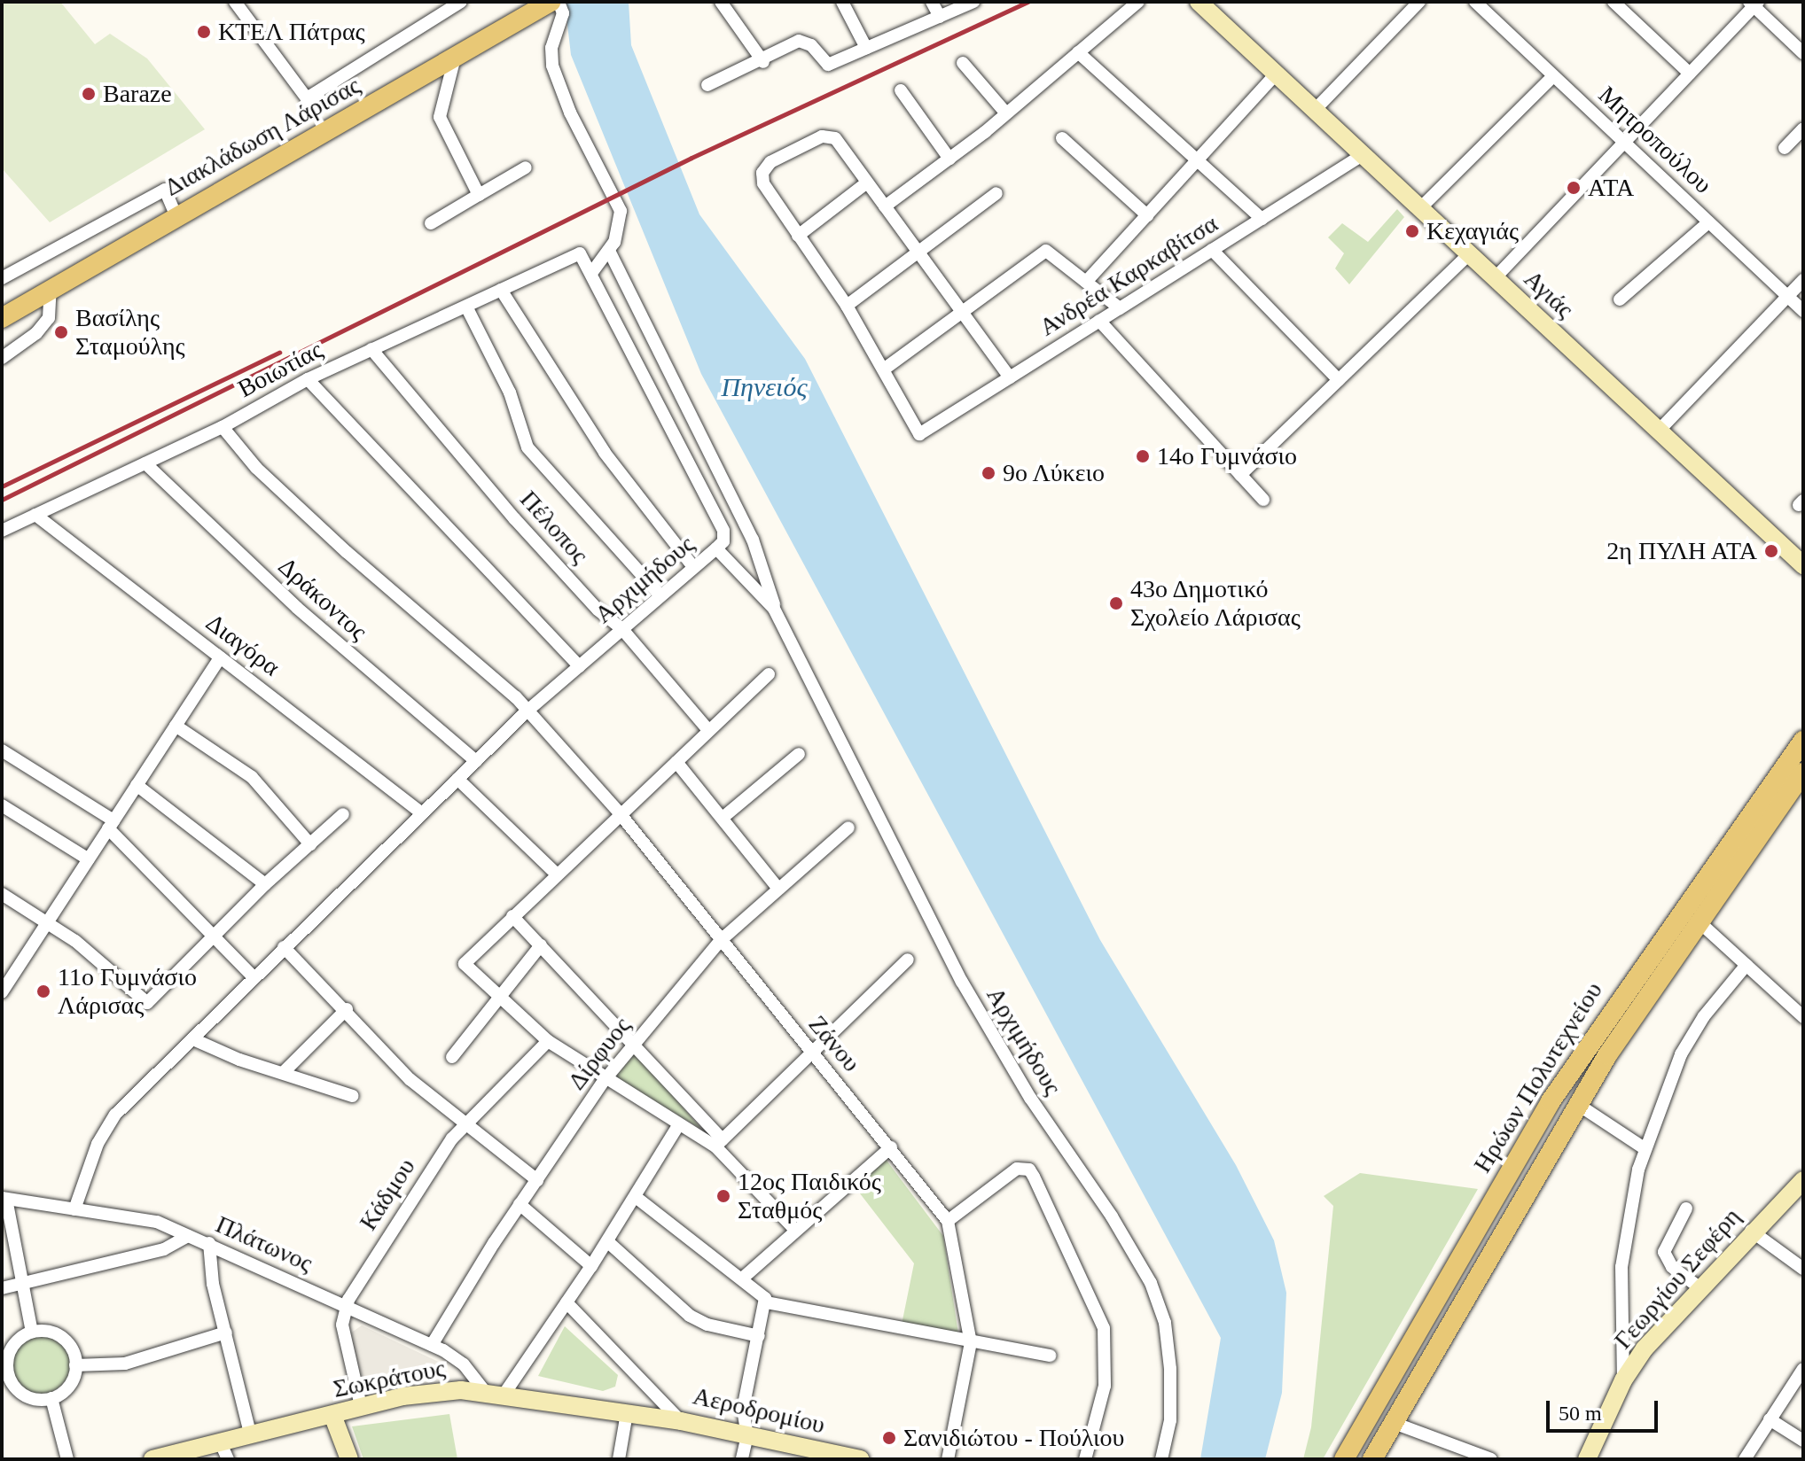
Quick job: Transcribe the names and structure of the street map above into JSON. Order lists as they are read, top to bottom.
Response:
{
  "streets": {
    "main road": [
      "Διακλάδωση Λάρισας",
      "Αγιάς",
      "Ηρώων Πολυτεχνείου",
      "Γεωργίου Σεφέρη",
      "Σωκράτους",
      "Αεροδρομίου"
    ],
    "street": [
      "Μητροπούλου",
      "Ανδρέα Καρκαβίτσα",
      "Βοιωτίας",
      "Πέλοπος",
      "Αρχιμήδους",
      "Δράκοντος",
      "Διαγόρα",
      "Ζάνου",
      "Δίρφυος",
      "Κάδμου",
      "Πλάτωνος"
    ]
  },
  "crossings": [
    ["Ανδρέα Καρκαβίτσα", "Αγιάς"],
    ["Βοιωτίας", "Πέλοπος"],
    ["Βοιωτίας", "Δράκοντος"],
    ["Βοιωτίας", "Διαγόρα"],
    ["Βοιωτίας", "Ζάνου"],
    ["Πέλοπος", "Αρχιμήδους"],
    ["Αρχιμήδους", "Δράκοντος"],
    ["Αρχιμήδους", "Διαγόρα"],
    ["Αρχιμήδους", "Ζάνου"],
    ["Αρχιμήδους", "Πλάτωνος"],
    ["Ζάνου", "Δίρφυος"],
    ["Δίρφυος", "Πλάτωνος"],
    ["Κάδμου", "Πλάτωνος"],
    ["Πλάτωνος", "Σωκράτους"],
    ["Σωκράτους", "Αεροδρομίου"]
  ],
  "water": ["Πηνειός"],
  "places": [
    "ΚΤΕΛ Πάτρας",
    "Baraze",
    "ΑΤΑ",
    "Κεχαγιάς",
    "Βασίλης Σταμούλης",
    "14ο Γυμνάσιο",
    "9ο Λύκειο",
    "2η ΠΥΛΗ ΑΤΑ",
    "43ο Δημοτικό Σχολείο Λάρισας",
    "11ο Γυμνάσιο Λάρισας",
    "12ος Παιδικός Σταθμός",
    "Σανιδιώτου - Πούλιου"
  ],
  "scale_bar": "50 m"
}
